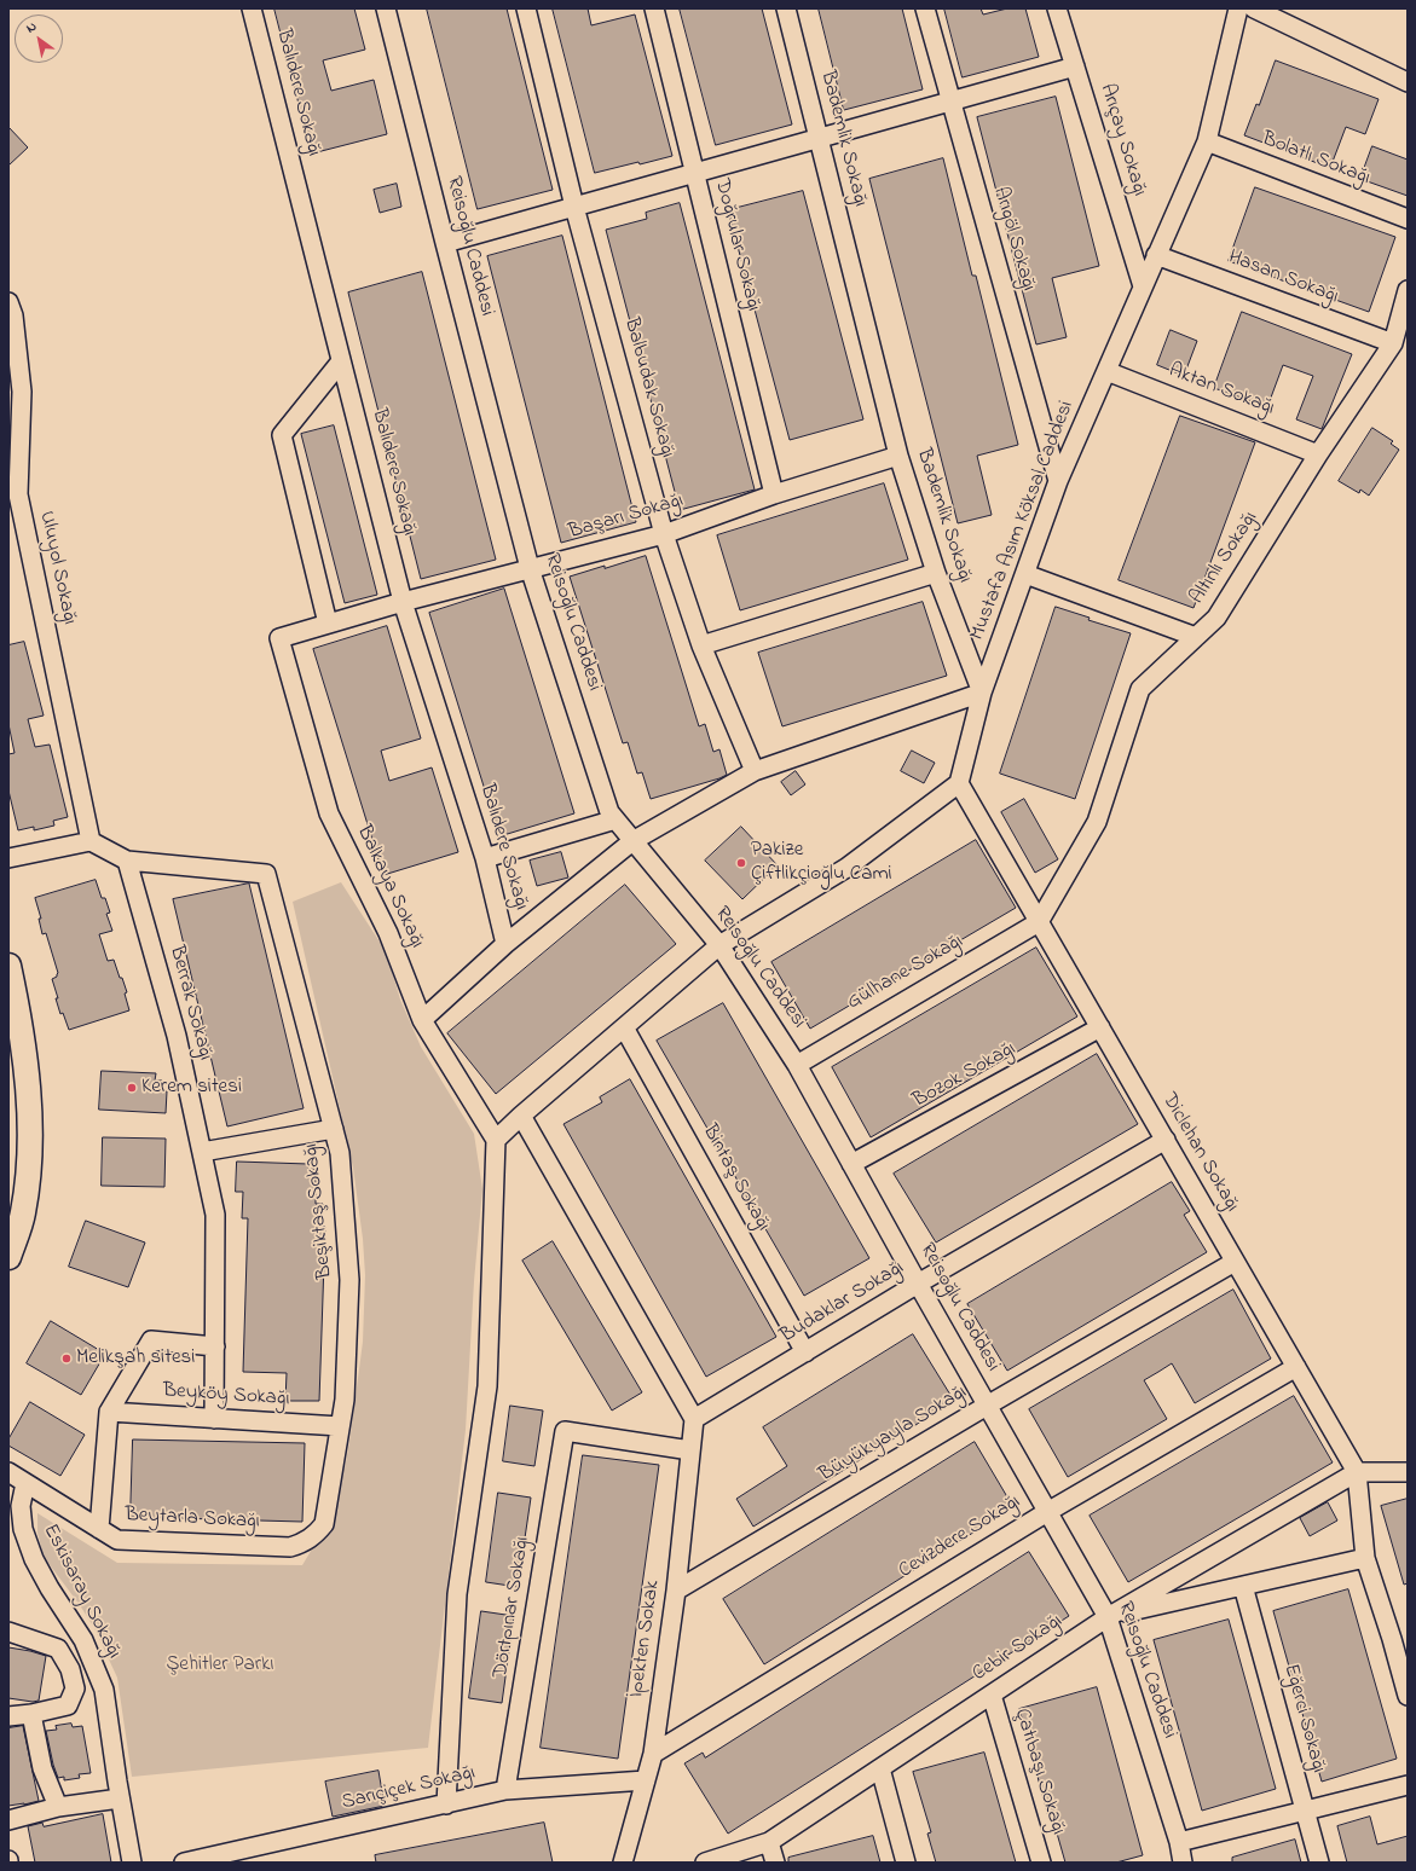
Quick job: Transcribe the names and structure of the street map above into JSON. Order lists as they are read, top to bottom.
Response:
{
  "streets": {
    "street": [
      "Balıdere Sokağı",
      "Bademlik Sokağı",
      "Arıçay Sokağı",
      "Bolatlı Sokağı",
      "Arıgöl Sokağı",
      "Doğrular Sokağı",
      "Reisoğlu Caddesi",
      "Hasan Sokağı",
      "Balbudak Sokağı",
      "Aktan Sokağı",
      "Başarı Sokağı",
      "Mustafa Asım Köksal Caddesi",
      "Altınlı Sokağı",
      "Uluyol Sokağı",
      "Balkaya Sokağı",
      "Gülhane Sokağı",
      "Berrak Sokağı",
      "Bozok Sokağı",
      "Diclehan Sokağı",
      "Bintaş Sokağı",
      "Beşiktaş Sokağı",
      "Budaklar Sokağı",
      "Beyköy Sokağı",
      "Büyükyayla Sokağı",
      "Beytarla Sokağı",
      "Cevizdere Sokağı",
      "Eskisaray Sokağı",
      "Dörtpınar Sokağı",
      "İpekten Sokak",
      "Cebir Sokağı",
      "Eğerci Sokağı",
      "Çatıbaşı Sokağı",
      "Sarıçiçek Sokağı"
    ]
  },
  "crossings": [
    ["Balıdere Sokağı", "Başarı Sokağı"],
    ["Bademlik Sokağı", "Başarı Sokağı"],
    ["Bademlik Sokağı", "Mustafa Asım Köksal Caddesi"],
    ["Arıçay Sokağı", "Mustafa Asım Köksal Caddesi"],
    ["Bolatlı Sokağı", "Mustafa Asım Köksal Caddesi"],
    ["Arıgöl Sokağı", "Mustafa Asım Köksal Caddesi"],
    ["Doğrular Sokağı", "Başarı Sokağı"],
    ["Reisoğlu Caddesi", "Başarı Sokağı"],
    ["Reisoğlu Caddesi", "Gülhane Sokağı"],
    ["Reisoğlu Caddesi", "Bozok Sokağı"],
    ["Reisoğlu Caddesi", "Budaklar Sokağı"],
    ["Reisoğlu Caddesi", "Büyükyayla Sokağı"],
    ["Reisoğlu Caddesi", "Cevizdere Sokağı"],
    ["Reisoğlu Caddesi", "Cebir Sokağı"],
    ["Hasan Sokağı", "Mustafa Asım Köksal Caddesi"],
    ["Hasan Sokağı", "Altınlı Sokağı"],
    ["Balbudak Sokağı", "Başarı Sokağı"],
    ["Aktan Sokağı", "Mustafa Asım Köksal Caddesi"],
    ["Aktan Sokağı", "Altınlı Sokağı"],
    ["Başarı Sokağı", "Balkaya Sokağı"],
    ["Mustafa Asım Köksal Caddesi", "Diclehan Sokağı"],
    ["Altınlı Sokağı", "Gülhane Sokağı"],
    ["Altınlı Sokağı", "Diclehan Sokağı"],
    ["Gülhane Sokağı", "Diclehan Sokağı"],
    ["Berrak Sokağı", "Beşiktaş Sokağı"],
    ["Berrak Sokağı", "Beyköy Sokağı"],
    ["Bozok Sokağı", "Diclehan Sokağı"],
    ["Diclehan Sokağı", "Budaklar Sokağı"],
    ["Diclehan Sokağı", "Büyükyayla Sokağı"],
    ["Diclehan Sokağı", "Cevizdere Sokağı"],
    ["Diclehan Sokağı", "Cebir Sokağı"],
    ["Bintaş Sokağı", "Budaklar Sokağı"],
    ["Beşiktaş Sokağı", "Beyköy Sokağı"],
    ["Beşiktaş Sokağı", "Beytarla Sokağı"],
    ["Budaklar Sokağı", "İpekten Sokak"],
    ["Büyükyayla Sokağı", "İpekten Sokak"],
    ["Beytarla Sokağı", "Eskisaray Sokağı"],
    ["Cevizdere Sokağı", "İpekten Sokak"],
    ["Dörtpınar Sokağı", "İpekten Sokak"],
    ["Dörtpınar Sokağı", "Sarıçiçek Sokağı"],
    ["İpekten Sokak", "Sarıçiçek Sokağı"],
    ["Cebir Sokağı", "Çatıbaşı Sokağı"]
  ],
  "parks": ["Şehitler Parkı"],
  "places": ["Pakize Çiftlikçioğlu Cami", "Kerem sitesi", "Melikşah sitesi"],
  "north": "top left"
}
